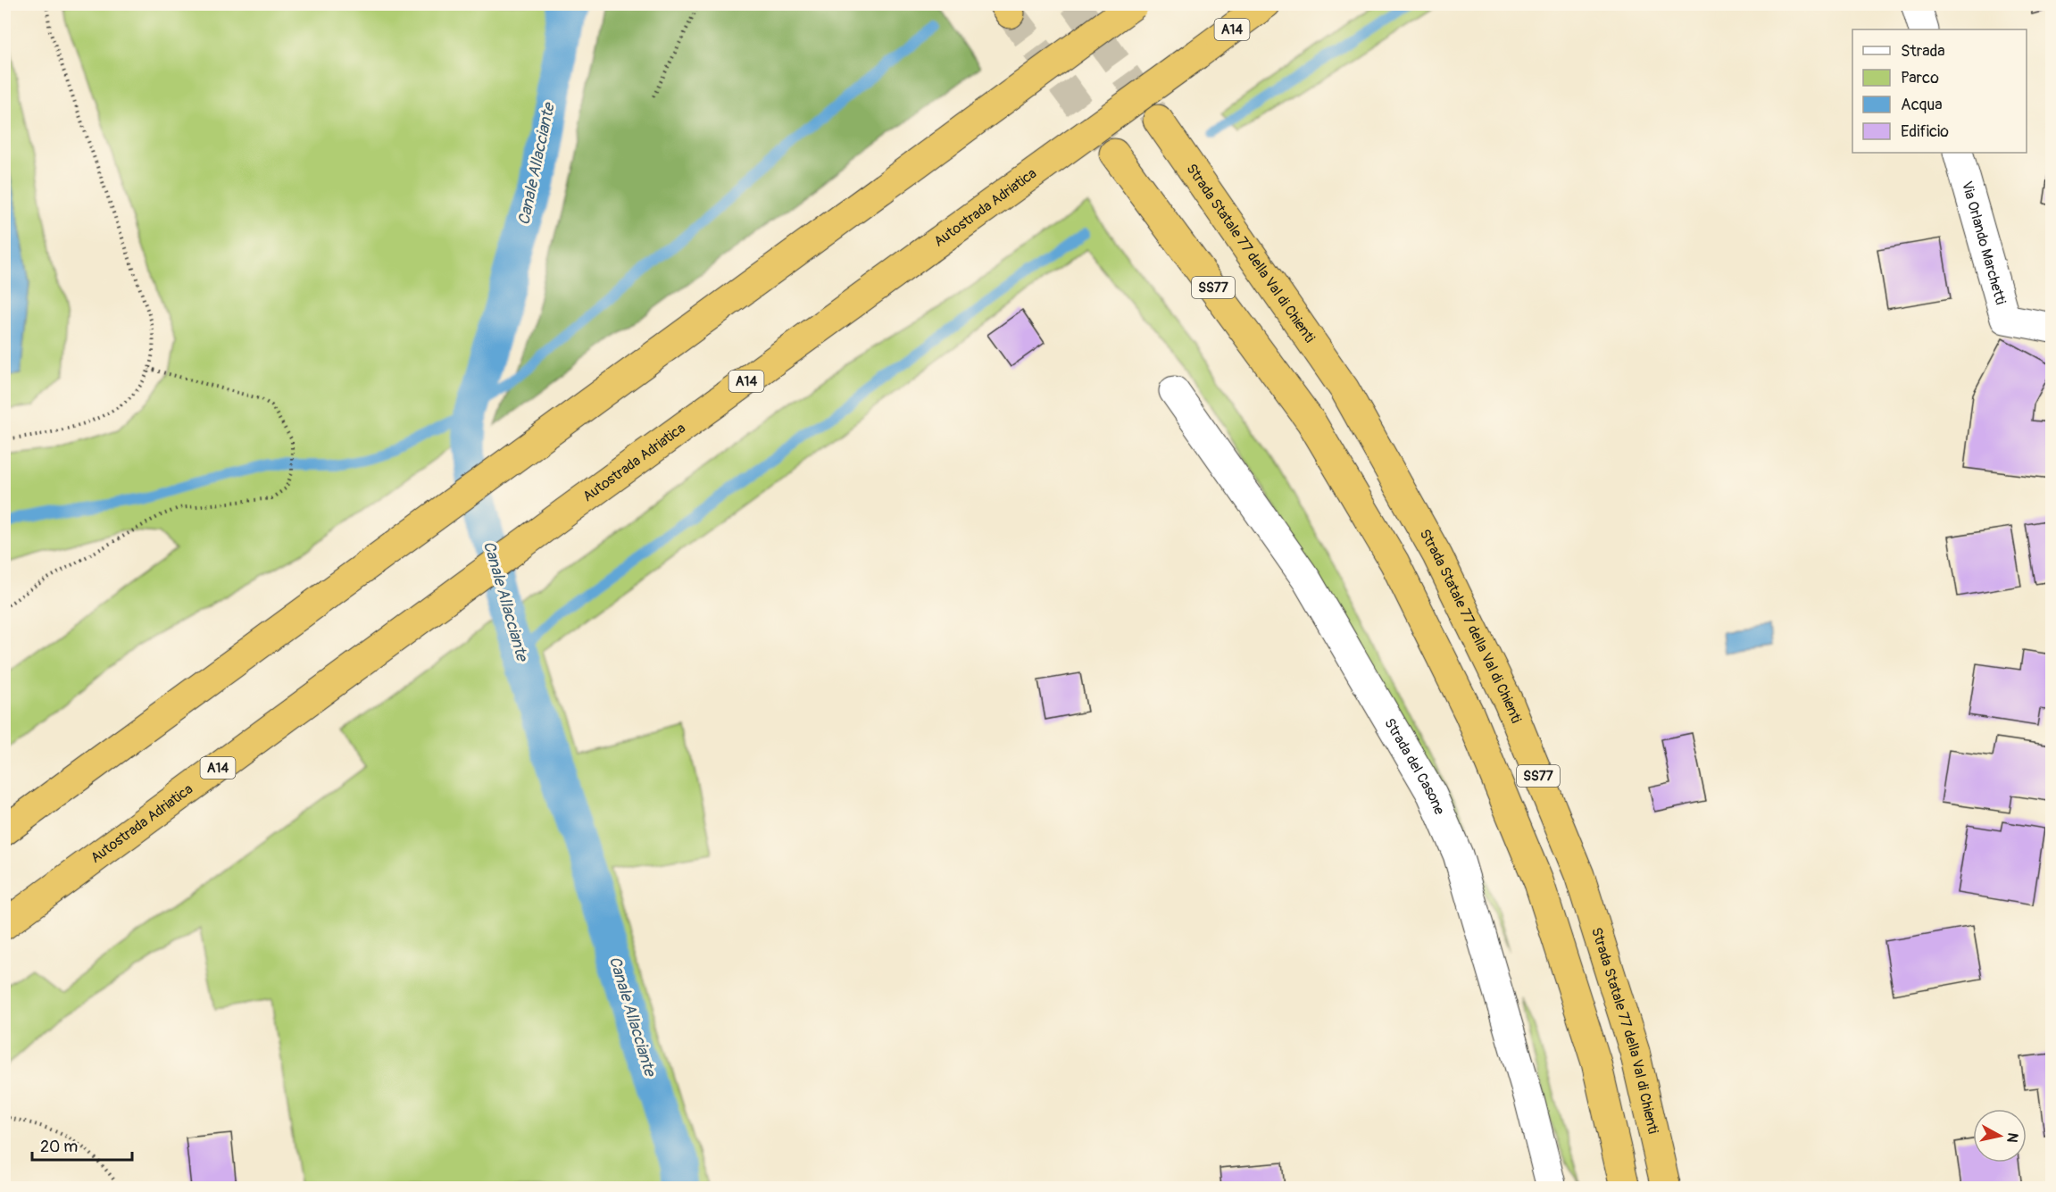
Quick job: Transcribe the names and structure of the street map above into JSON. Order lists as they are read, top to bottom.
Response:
{
  "streets": {
    "highway": [
      "A14",
      "Autostrada Adriatica",
      "Strada Statale 77 della Val di Chienti",
      "SS77"
    ],
    "street": ["Via Orlando Marchetti", "Strada del Casone"]
  },
  "water": ["Canale Allacciante"],
  "legend": [
    "Strada",
    "Parco",
    "Acqua",
    "Edificio"
  ],
  "scale_bar": "20 m",
  "north": "right"
}
